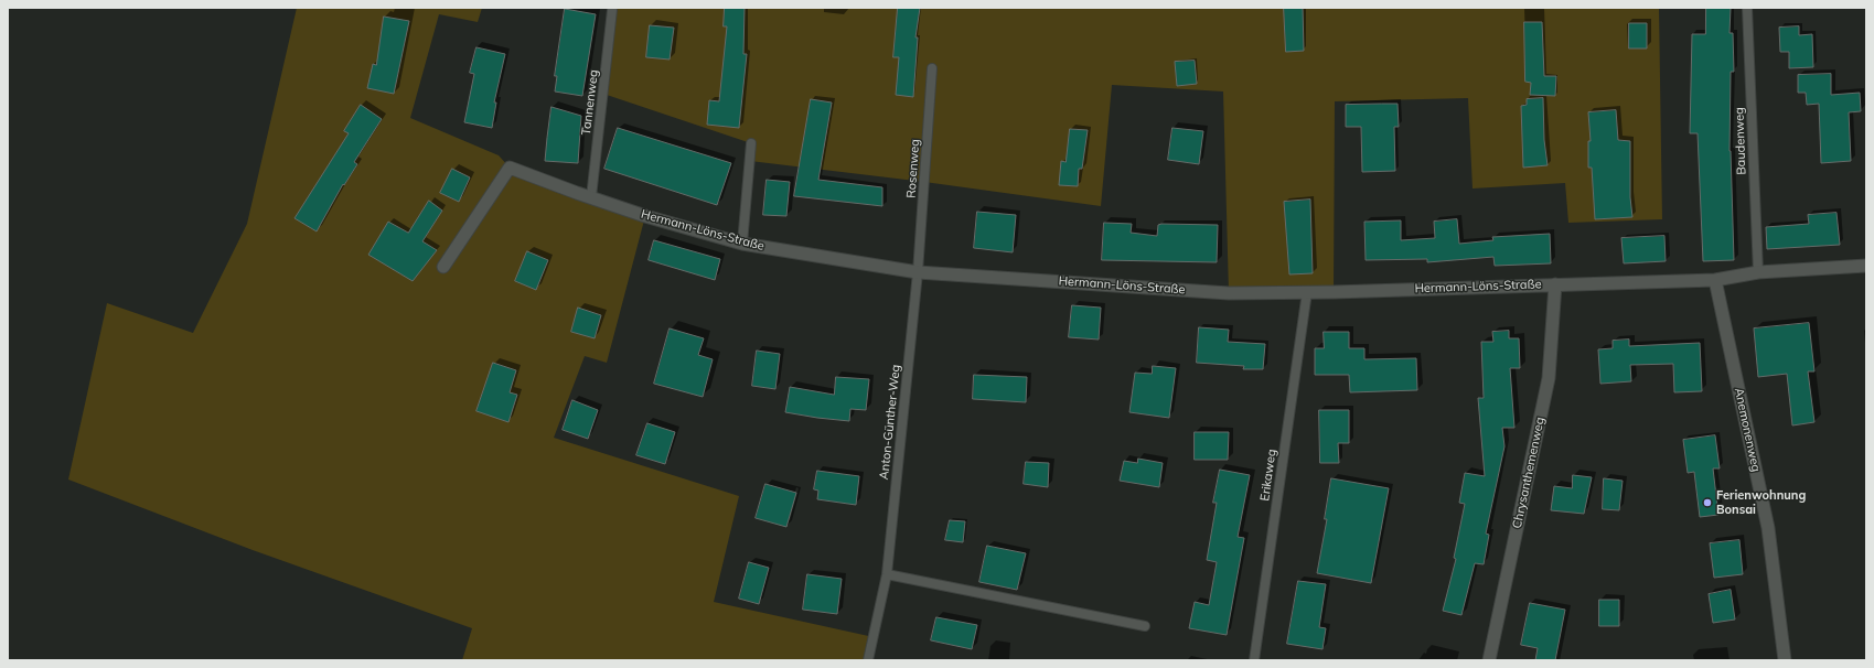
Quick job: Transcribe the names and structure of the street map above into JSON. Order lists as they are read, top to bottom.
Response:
{
  "streets": {
    "street": ["Hermann-Löns-Straße", "Anemonenweg", "Chrysanthemenweg"],
    "lane": [
      "Tannenweg",
      "Baudenweg",
      "Rosenweg",
      "Anton-Günther-Weg",
      "Erikaweg"
    ]
  },
  "crossings": [
    ["Tannenweg", "Hermann-Löns-Straße"],
    ["Baudenweg", "Hermann-Löns-Straße"],
    ["Rosenweg", "Hermann-Löns-Straße"],
    ["Rosenweg", "Anton-Günther-Weg"],
    ["Hermann-Löns-Straße", "Anton-Günther-Weg"],
    ["Hermann-Löns-Straße", "Anemonenweg"],
    ["Hermann-Löns-Straße", "Chrysanthemenweg"],
    ["Hermann-Löns-Straße", "Erikaweg"]
  ],
  "places": ["Ferienwohnung Bonsai"]
}
